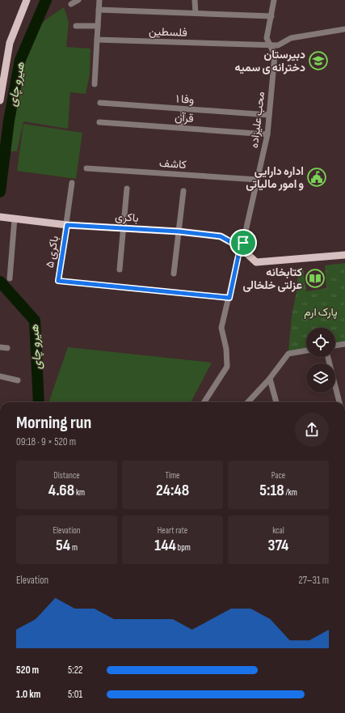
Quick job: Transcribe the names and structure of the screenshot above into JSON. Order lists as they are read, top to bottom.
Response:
{
  "streets": {
    "main road": ["باکری"],
    "street": [
      "فلسطین",
      "وفا ۱",
      "قرآن",
      "محب علیزاده",
      "کاشف",
      "باکری ۵"
    ]
  },
  "crossings": [
    ["فلسطین", "محب علیزاده"],
    ["وفا ۱", "محب علیزاده"],
    ["قرآن", "محب علیزاده"],
    ["محب علیزاده", "کاشف"],
    ["محب علیزاده", "باکری"],
    ["باکری", "باکری ۵"]
  ],
  "water": ["هیرو چای"],
  "parks": ["پارک ارم"],
  "places": {
    "school or university": ["دبیرستان دخترانه ی سمیه"],
    "public building": ["اداره دارایی و امور مالیاتی"],
    "library": ["کتابخانه عزلتی خلخالی"]
  },
  "page": {
    "heading": ["Morning run", "09:18 · 9 × 520 m"],
    "stats": [
      ["Distance", "4.68 km"],
      ["Time", "24:48"],
      ["Pace", "5:18 /km"],
      ["Elevation", "54 m"],
      ["Heart rate", "144 bpm"],
      ["kcal", "374"]
    ],
    "chart": ["Elevation", "27–31 m"],
    "list": [
      {
        "name": "520 m",
        "note": "5:22"
      },
      {
        "name": "1.0 km",
        "note": "5:01"
      }
    ]
  }
}
